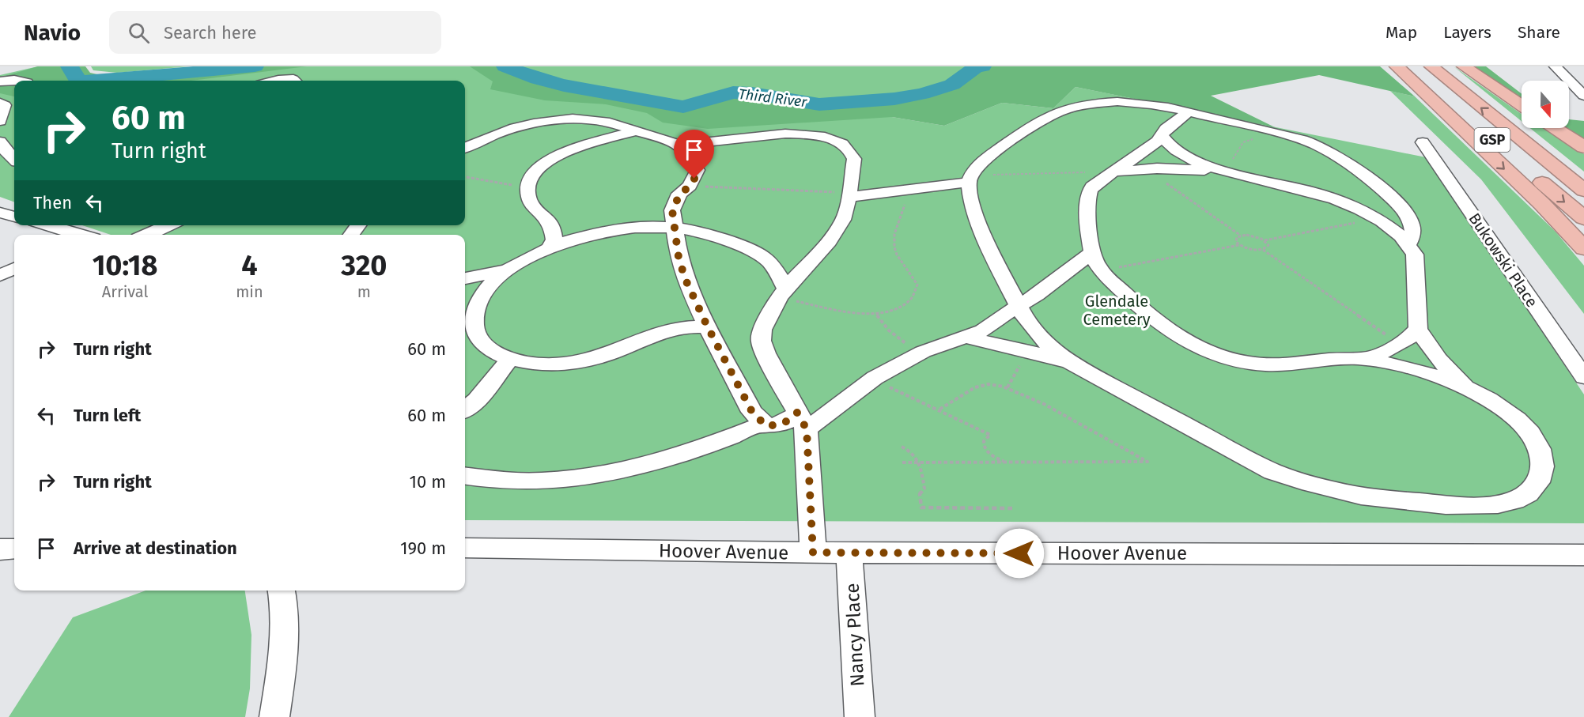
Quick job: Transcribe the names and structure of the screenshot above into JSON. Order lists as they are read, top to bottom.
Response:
{
  "streets": {
    "highway": ["GSP"],
    "street": ["Bukowski Place", "Hoover Avenue", "Nancy Place"]
  },
  "crossings": [
    ["Hoover Avenue", "Nancy Place"]
  ],
  "water": ["Third River"],
  "parks": ["Glendale Cemetery"],
  "north": "bottom",
  "page": {
    "header": "Navio",
    "search": "Search here",
    "nav": ["Map", "Layers", "Share"],
    "turn": ["60 m", "Turn right"],
    "then": "Then",
    "eta": [
      "10:18",
      "Arrival",
      "4",
      "min",
      "320",
      "m"
    ],
    "list": [
      {
        "name": "Turn right",
        "value": "60 m"
      },
      {
        "name": "Turn left",
        "value": "60 m"
      },
      {
        "name": "Turn right",
        "value": "10 m"
      },
      {
        "name": "Arrive at destination",
        "value": "190 m"
      }
    ]
  }
}
